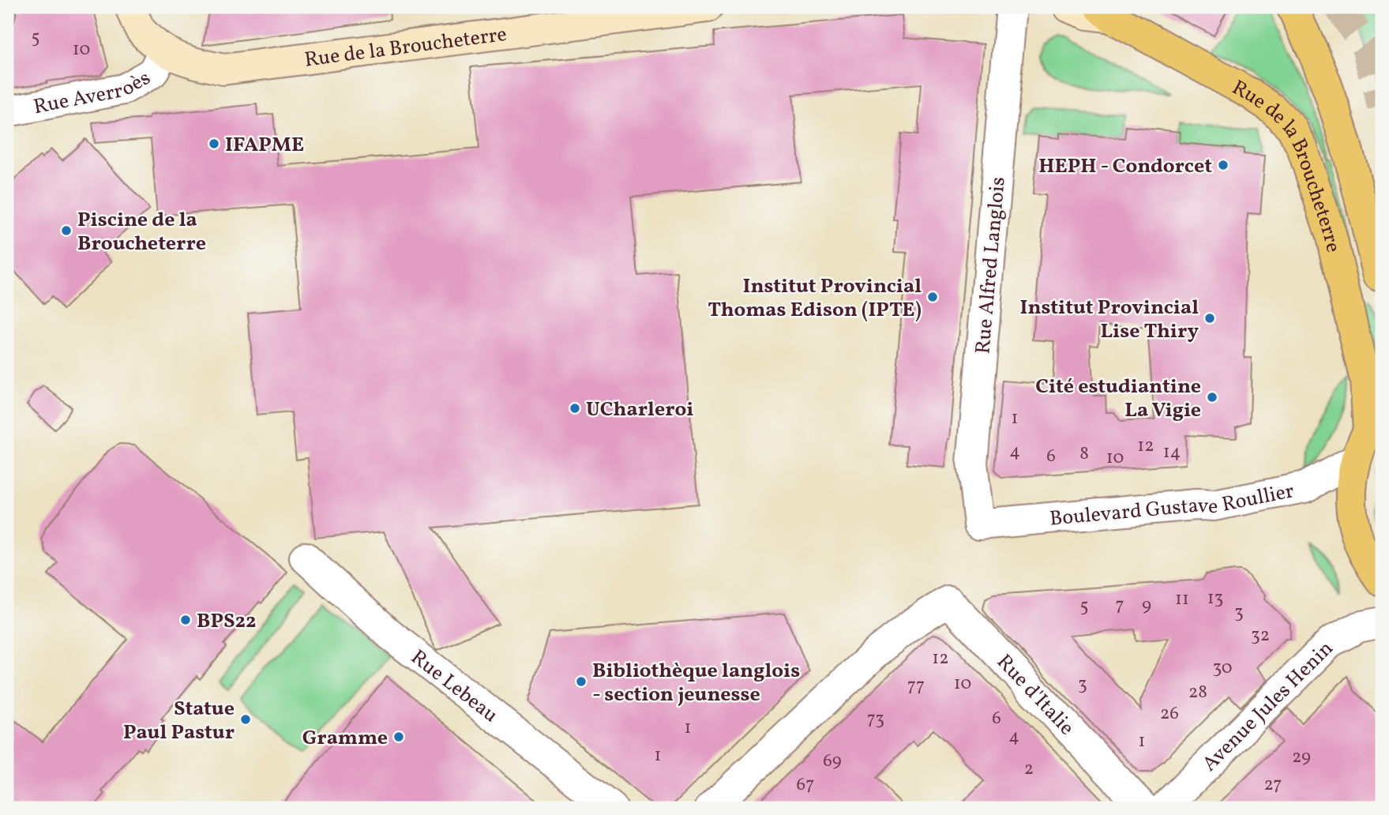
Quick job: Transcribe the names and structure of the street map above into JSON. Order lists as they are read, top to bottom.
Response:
{
  "streets": {
    "main road": ["Rue de la Broucheterre"],
    "street": [
      "Rue Averroès",
      "Rue Alfred Langlois",
      "Boulevard Gustave Roullier",
      "Rue Lebeau",
      "Rue d'Italie",
      "Avenue Jules Henin"
    ]
  },
  "crossings": [
    ["Rue de la Broucheterre", "Rue Averroès"],
    ["Rue Alfred Langlois", "Boulevard Gustave Roullier"]
  ],
  "places": [
    "IFAPME",
    "HEPH - Condorcet",
    "Piscine de la Broucheterre",
    "Institut Provincial Thomas Edison (IPTE)",
    "Institut Provincial Lise Thiry",
    "Cité estudiantine La Vigie",
    "UCharleroi",
    "BPS22",
    "Bibliothèque langlois - section jeunesse",
    "Statue Paul Pastur",
    "Gramme"
  ],
  "house_numbers": [
    "5",
    "10",
    "1",
    "12",
    "4",
    "14",
    "8",
    "6",
    "10",
    "13",
    "11",
    "7",
    "9",
    "5",
    "3",
    "32",
    "12",
    "30",
    "10",
    "3",
    "77",
    "28",
    "26",
    "6",
    "73",
    "1",
    "4",
    "1",
    "1",
    "29",
    "69",
    "2",
    "67",
    "27"
  ]
}
